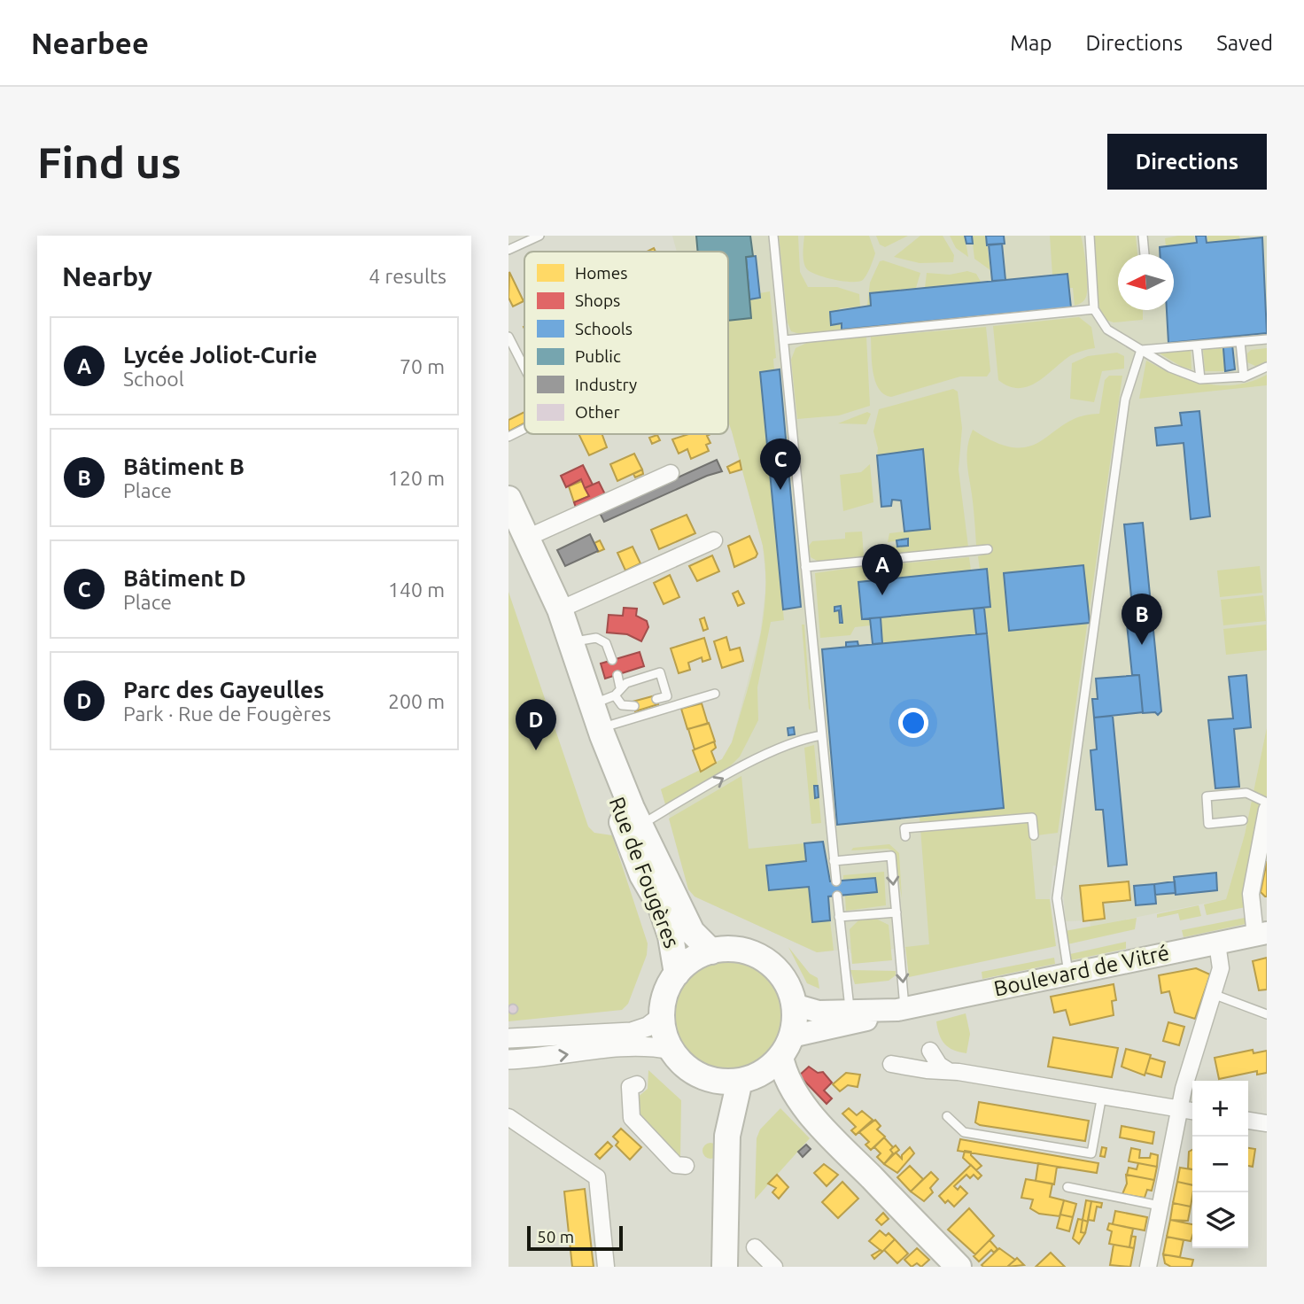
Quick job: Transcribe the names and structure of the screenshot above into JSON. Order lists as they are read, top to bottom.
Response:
{
  "streets": {
    "main road": ["Rue de Fougères", "Boulevard de Vitré"]
  },
  "crossings": [
    ["Rue de Fougères", "Boulevard de Vitré"]
  ],
  "legend": [
    "Homes",
    "Shops",
    "Schools",
    "Public",
    "Industry",
    "Other"
  ],
  "scale_bar": "50 m",
  "north": "left",
  "page": {
    "header": "Nearbee",
    "nav": ["Map", "Directions", "Saved"],
    "buttons": "Directions",
    "title": "Find us",
    "heading": ["Nearby", "4 results"],
    "list": [
      {
        "mark": "A",
        "name": "Lycée Joliot-Curie",
        "note": "School",
        "value": "70 m"
      },
      {
        "mark": "B",
        "name": "Bâtiment B",
        "note": "Place",
        "value": "120 m"
      },
      {
        "mark": "C",
        "name": "Bâtiment D",
        "note": "Place",
        "value": "140 m"
      },
      {
        "mark": "D",
        "name": "Parc des Gayeulles",
        "note": "Park · Rue de Fougères",
        "value": "200 m"
      }
    ],
    "pins": [
      "C",
      "A",
      "B",
      "D"
    ],
    "map_buttons": ["+", "−"],
    "scale": "50 m"
  }
}
